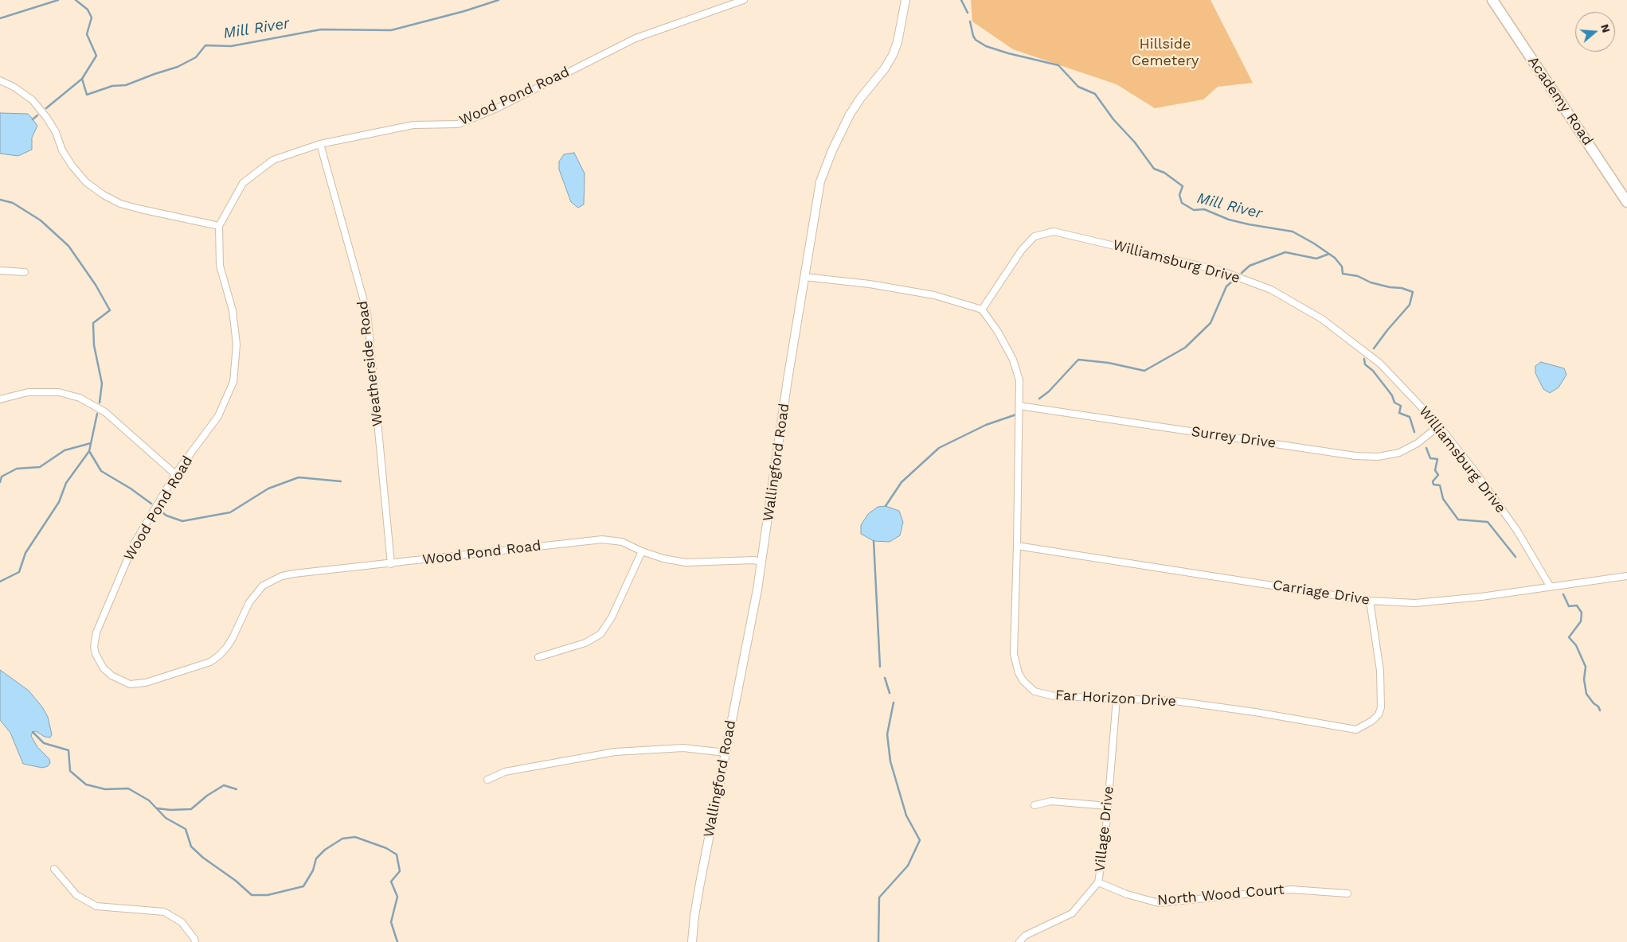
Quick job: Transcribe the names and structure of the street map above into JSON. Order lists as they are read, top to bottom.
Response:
{
  "streets": {
    "main road": ["Academy Road"],
    "street": [
      "Wood Pond Road",
      "Williamsburg Drive",
      "Weatherside Road",
      "Surrey Drive",
      "Wallingford Road",
      "Carriage Drive",
      "Far Horizon Drive",
      "Village Drive",
      "North Wood Court"
    ]
  },
  "crossings": [
    ["Wood Pond Road", "Weatherside Road"],
    ["Wood Pond Road", "Wallingford Road"],
    ["Williamsburg Drive", "Surrey Drive"],
    ["Williamsburg Drive", "Carriage Drive"],
    ["Williamsburg Drive", "Far Horizon Drive"],
    ["Surrey Drive", "Far Horizon Drive"],
    ["Carriage Drive", "Far Horizon Drive"],
    ["Far Horizon Drive", "Village Drive"],
    ["Village Drive", "North Wood Court"]
  ],
  "water": ["Mill River"],
  "parks": ["Hillside Cemetery"],
  "north": "right"
}
